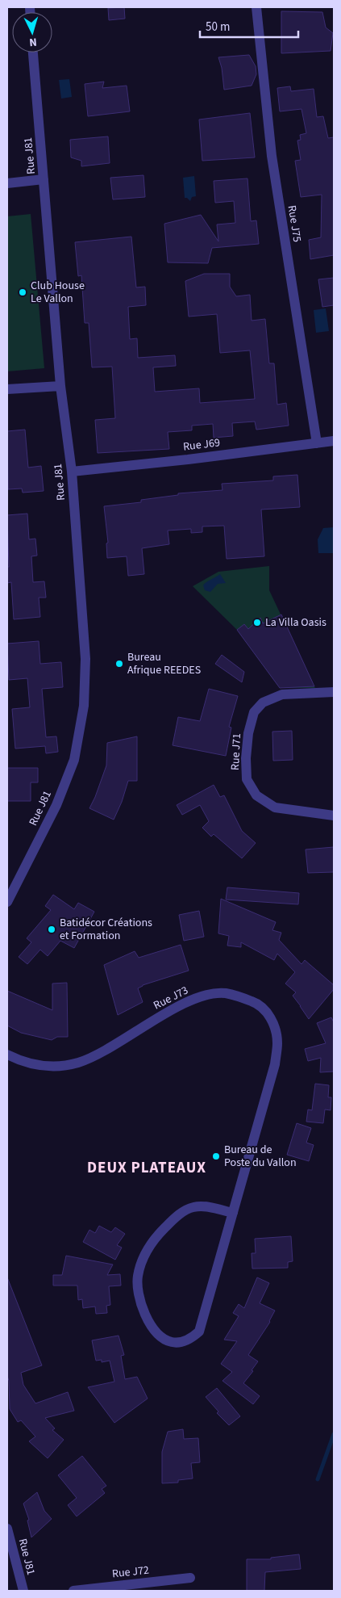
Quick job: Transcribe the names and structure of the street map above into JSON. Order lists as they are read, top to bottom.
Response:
{
  "streets": {
    "street": [
      "Rue J81",
      "Rue J75",
      "Rue J69",
      "Rue J71",
      "Rue J73",
      "Rue J72"
    ]
  },
  "crossings": [
    ["Rue J81", "Rue J69"],
    ["Rue J75", "Rue J69"]
  ],
  "districts": ["DEUX PLATEAUX"],
  "places": [
    "Club House Le Vallon",
    "La Villa Oasis",
    "Bureau Afrique REEDES",
    "Batidécor Créations et Formation",
    "Bureau de Poste du Vallon"
  ],
  "scale_bar": "50 m",
  "north": "bottom"
}
